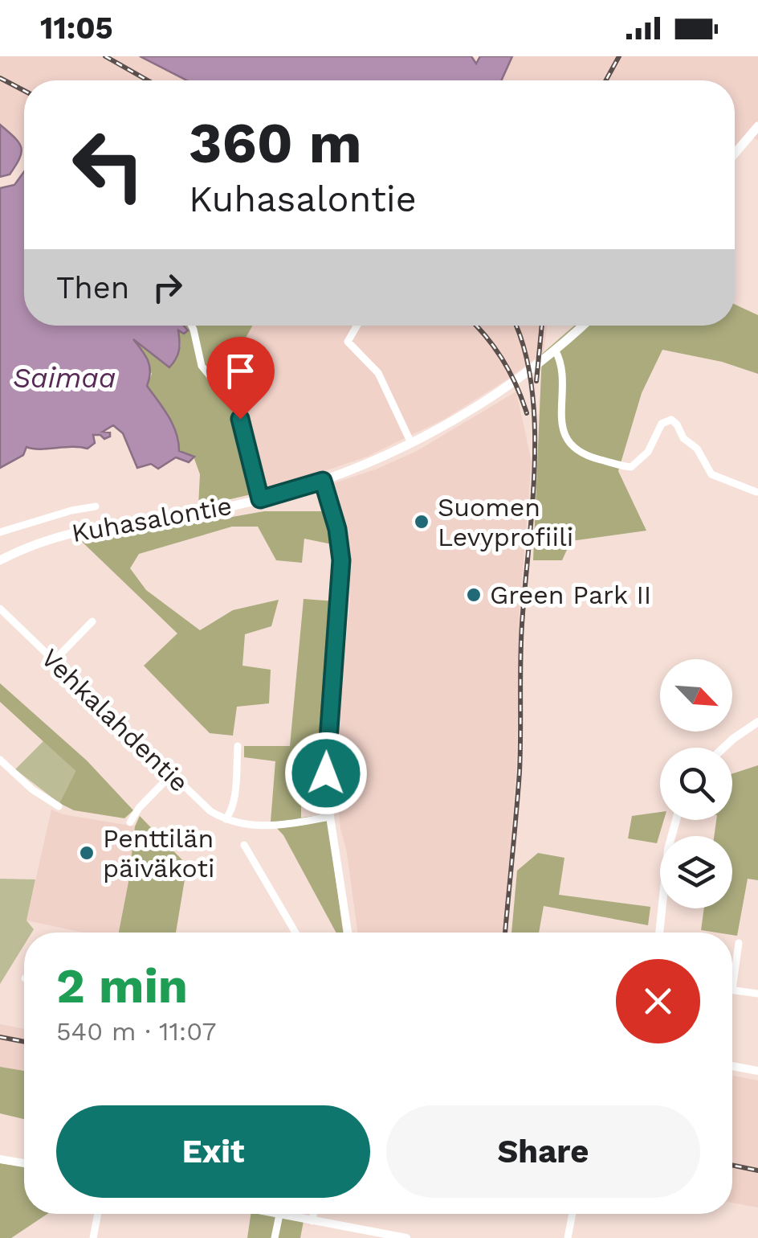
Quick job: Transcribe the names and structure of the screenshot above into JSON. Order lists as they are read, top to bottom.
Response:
{
  "streets": {
    "main road": ["Kuhasalontie"],
    "street": ["Vehkalahdentie"]
  },
  "water": ["Saimaa"],
  "places": ["Suomen Levyprofiili", "Green Park II", "Penttilän päiväkoti"],
  "north": "bottom right",
  "page": {
    "status": "11:05",
    "turn": ["360 m", "Kuhasalontie"],
    "then": "Then",
    "heading": ["2 min", "540 m · 11:07"],
    "buttons": ["Exit", "Share"]
  }
}
